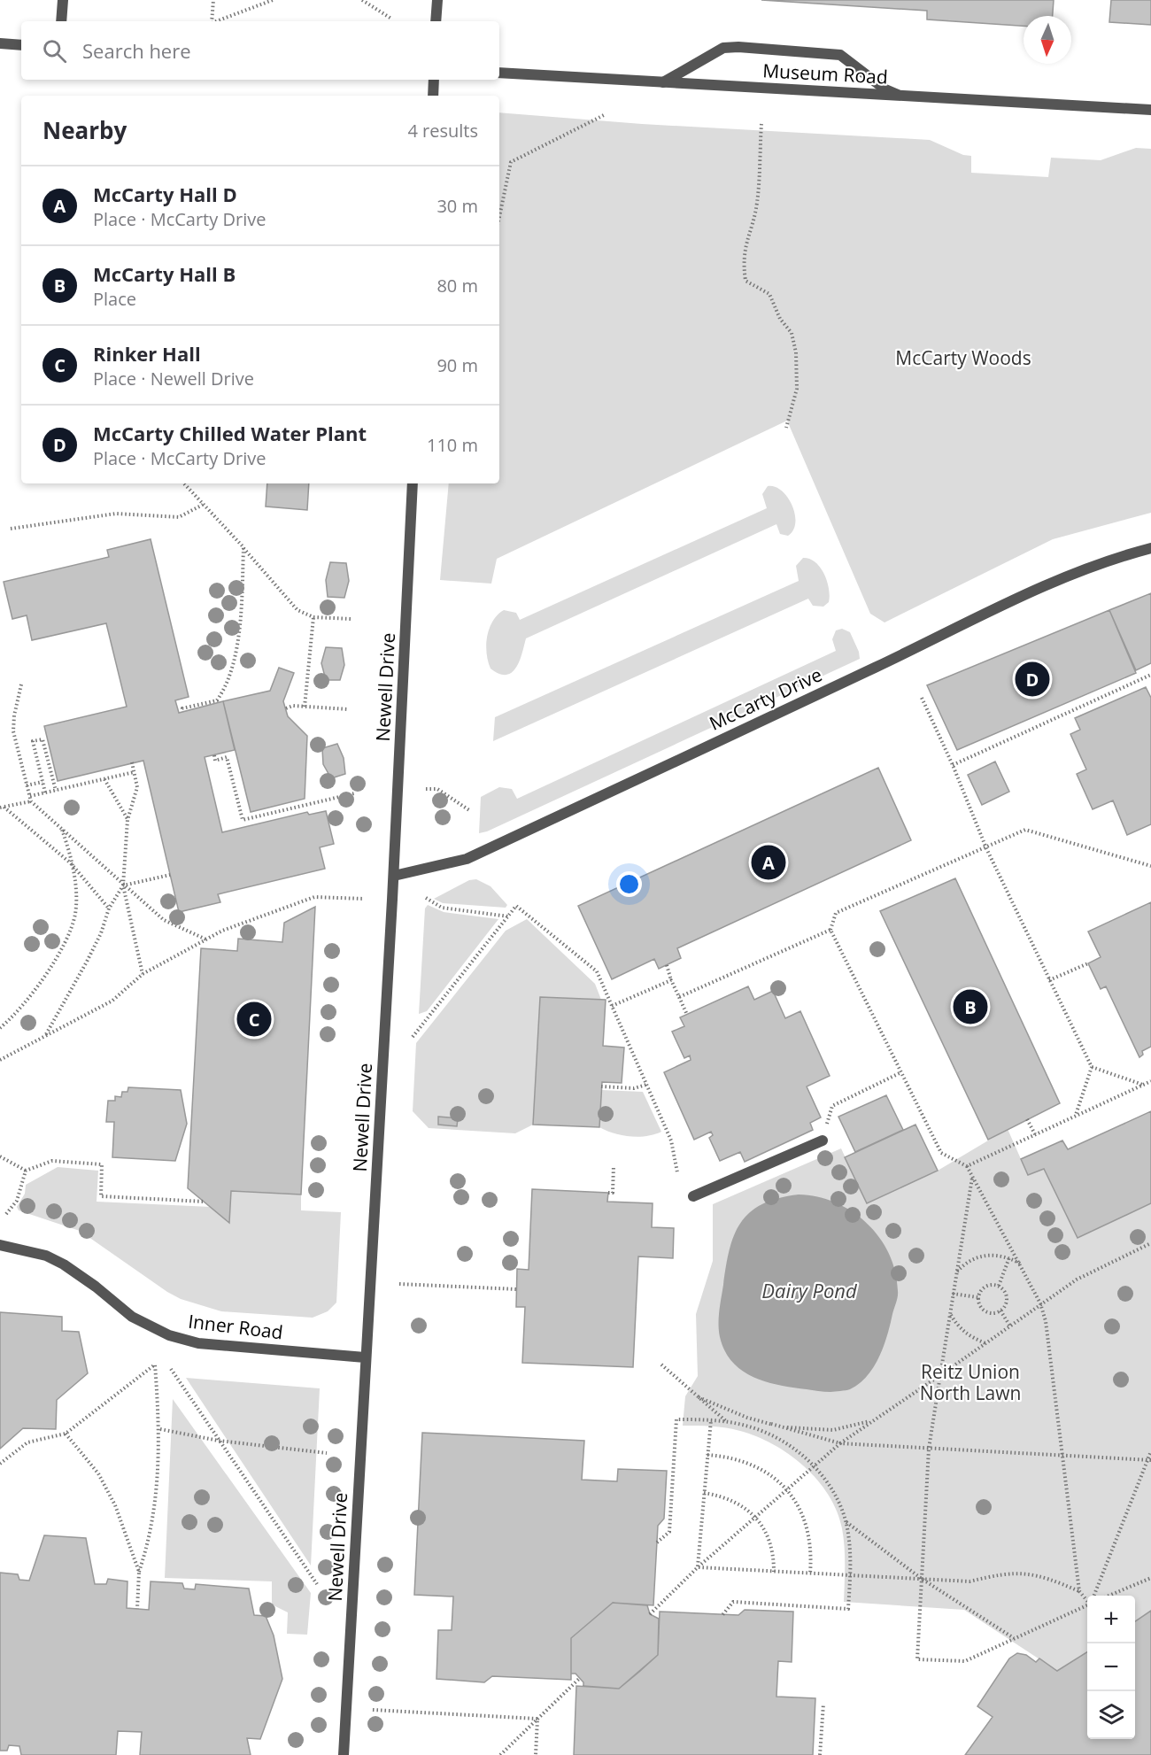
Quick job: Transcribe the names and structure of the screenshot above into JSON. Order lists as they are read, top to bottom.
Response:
{
  "streets": {
    "street": [
      "Museum Road",
      "Newell Drive",
      "McCarty Drive",
      "Inner Road"
    ]
  },
  "crossings": [
    ["Newell Drive", "McCarty Drive"],
    ["Newell Drive", "Inner Road"]
  ],
  "water": ["Dairy Pond"],
  "parks": ["McCarty Woods", "Reitz Union North Lawn"],
  "north": "bottom",
  "page": {
    "search": "Search here",
    "heading": ["Nearby", "4 results"],
    "list": [
      {
        "mark": "A",
        "name": "McCarty Hall D",
        "note": "Place · McCarty Drive",
        "value": "30 m"
      },
      {
        "mark": "B",
        "name": "McCarty Hall B",
        "note": "Place",
        "value": "80 m"
      },
      {
        "mark": "C",
        "name": "Rinker Hall",
        "note": "Place · Newell Drive",
        "value": "90 m"
      },
      {
        "mark": "D",
        "name": "McCarty Chilled Water Plant",
        "note": "Place · McCarty Drive",
        "value": "110 m"
      }
    ],
    "pins": [
      "D",
      "A",
      "B",
      "C"
    ],
    "map_buttons": ["+", "−"]
  }
}
